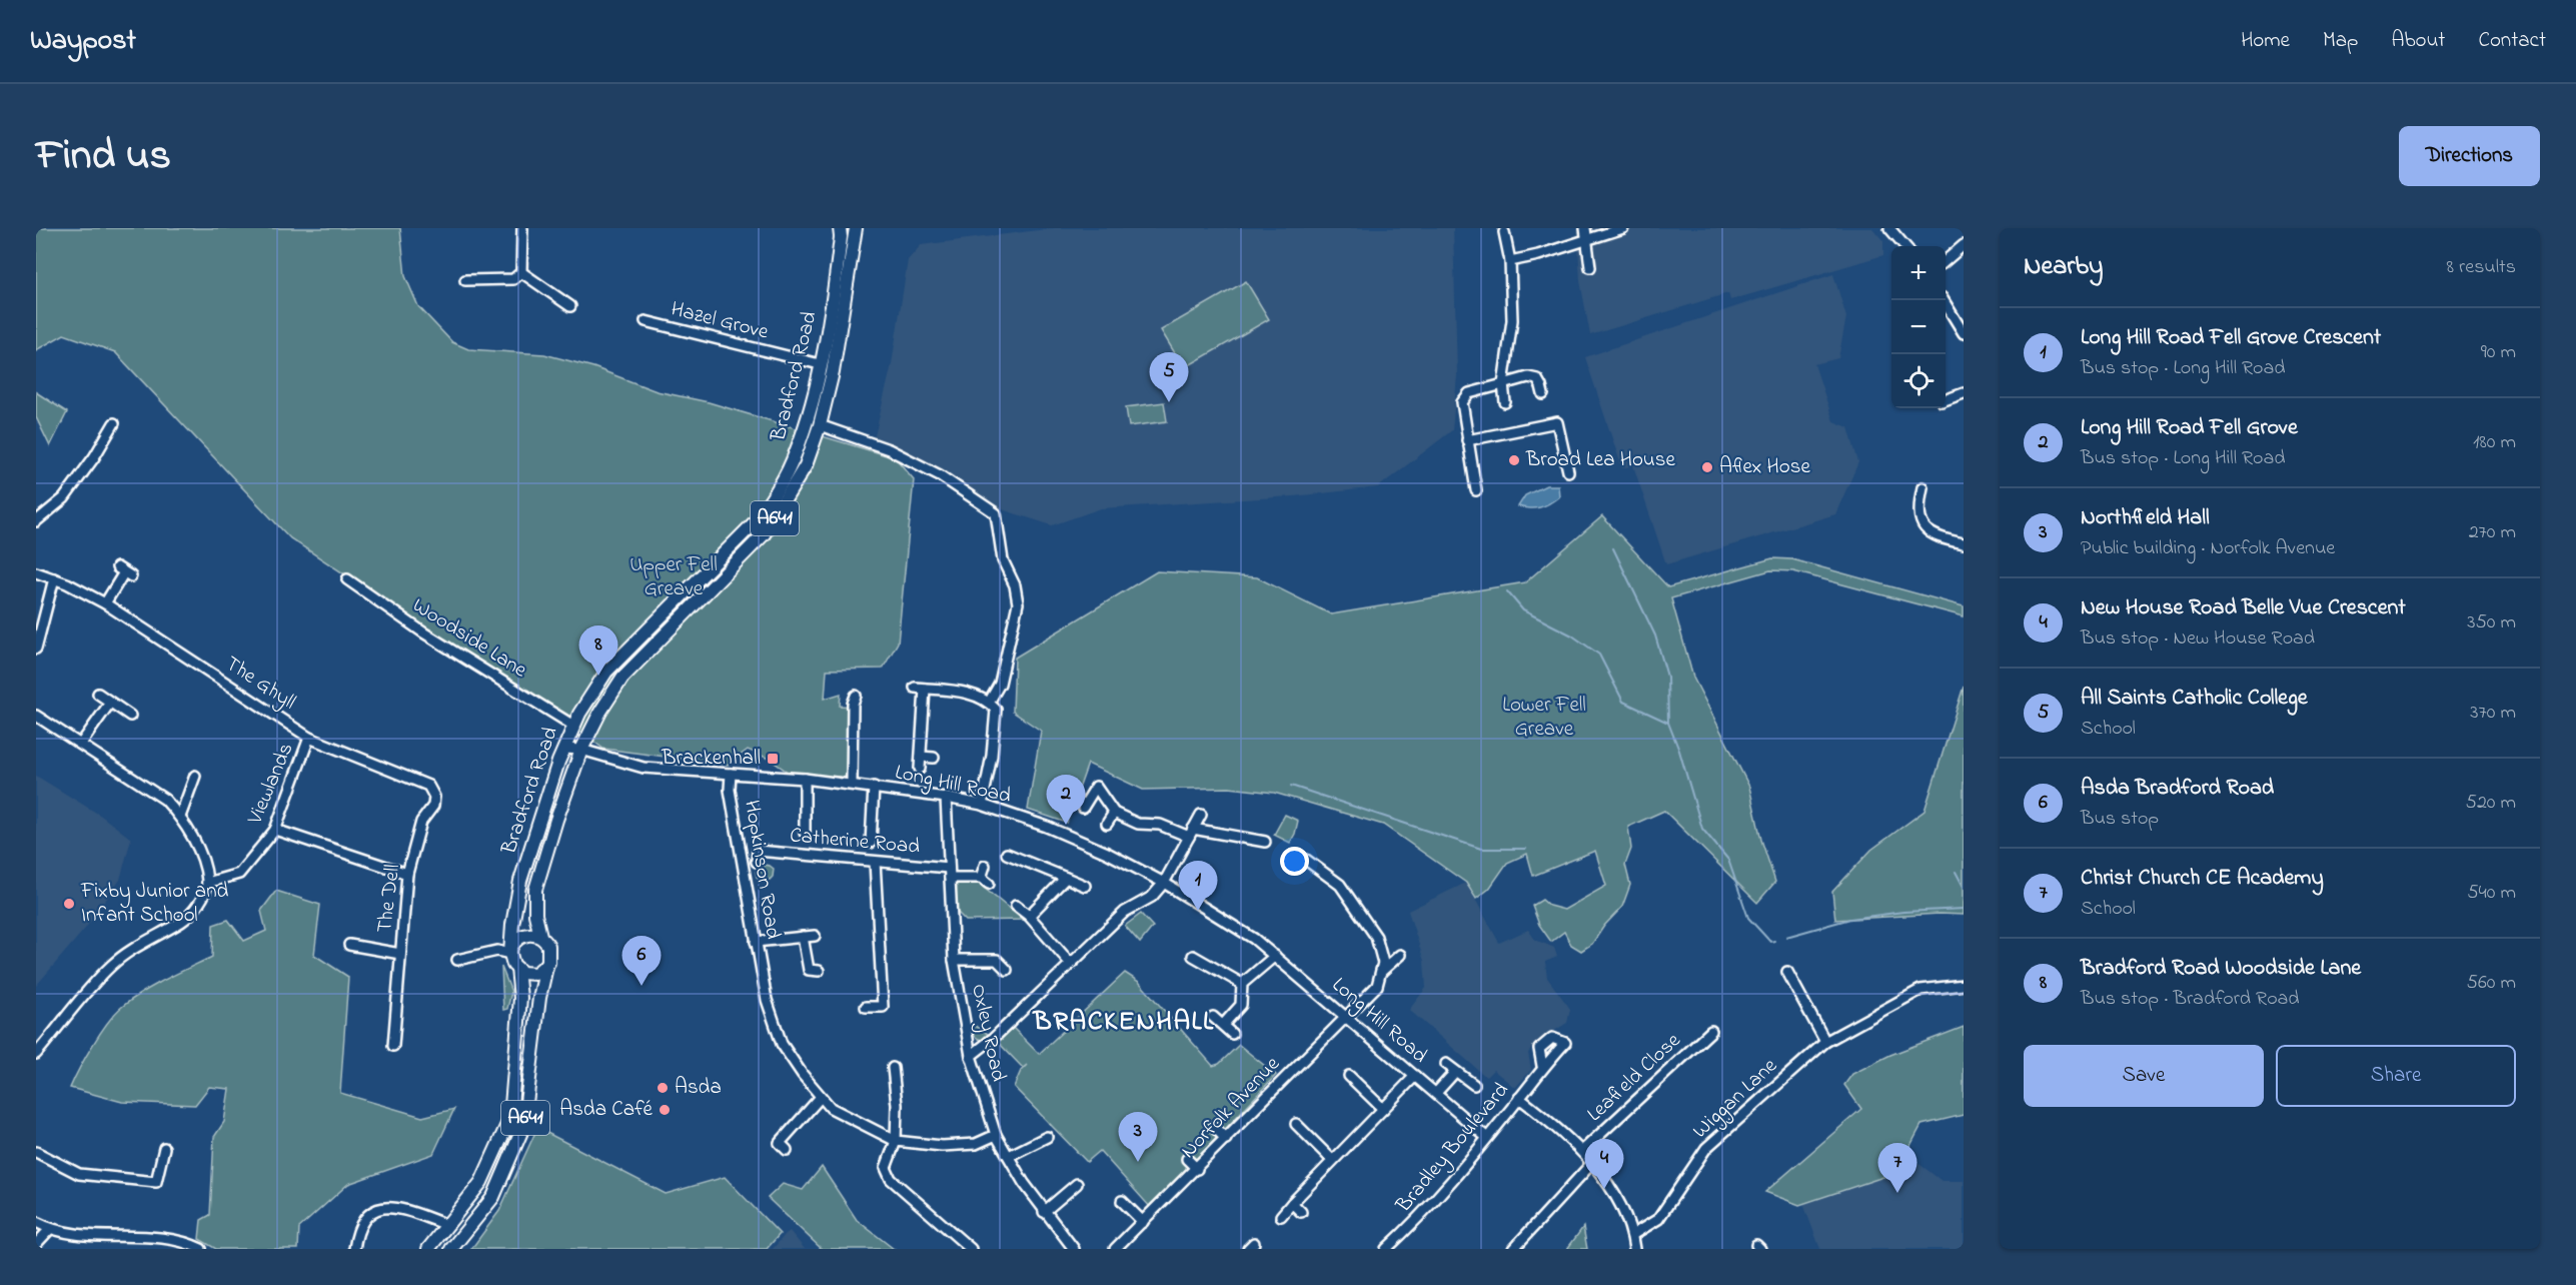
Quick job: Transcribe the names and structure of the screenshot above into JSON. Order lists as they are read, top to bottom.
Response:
{
  "streets": {
    "main road": ["Bradford Road", "A641"],
    "street": [
      "Hazel Grove",
      "Woodside Lane",
      "The Ghyll",
      "Viewlands",
      "Long Hill Road",
      "Catherine Road",
      "Hopkinson Road",
      "The Dell",
      "Oxley Road",
      "Leafield Close",
      "Wiggan Lane",
      "Norfolk Avenue",
      "Bradley Boulevard"
    ]
  },
  "crossings": [
    ["Hazel Grove", "Bradford Road"],
    ["Bradford Road", "Woodside Lane"],
    ["Bradford Road", "Long Hill Road"],
    ["The Ghyll", "Viewlands"],
    ["The Ghyll", "The Dell"],
    ["Long Hill Road", "Hopkinson Road"],
    ["Long Hill Road", "Oxley Road"],
    ["Long Hill Road", "Norfolk Avenue"],
    ["Long Hill Road", "Bradley Boulevard"],
    ["Catherine Road", "Hopkinson Road"],
    ["Catherine Road", "Oxley Road"],
    ["Hopkinson Road", "Oxley Road"]
  ],
  "districts": ["BRACKENHALL"],
  "parks": ["Upper Fell Greave", "Lower Fell Greave"],
  "places": {
    "other": [
      "Broad Lea House",
      "Aflex Hose",
      "Fixby Junior and Infant School",
      "Asda",
      "Asda Café"
    ],
    "transit": ["Brackenhall"]
  },
  "page": {
    "header": "Waypost",
    "nav": [
      "Home",
      "Map",
      "About",
      "Contact"
    ],
    "title": "Find us",
    "buttons": [
      "Directions",
      ["Save", "Share"]
    ],
    "heading": ["Nearby", "8 results"],
    "map_buttons": ["+", "−"],
    "list": [
      {
        "mark": "1",
        "name": "Long Hill Road Fell Grove Crescent",
        "note": "Bus stop · Long Hill Road",
        "value": "90 m"
      },
      {
        "mark": "2",
        "name": "Long Hill Road Fell Grove",
        "note": "Bus stop · Long Hill Road",
        "value": "180 m"
      },
      {
        "mark": "3",
        "name": "Northfield Hall",
        "note": "Public building · Norfolk Avenue",
        "value": "270 m"
      },
      {
        "mark": "4",
        "name": "New House Road Belle Vue Crescent",
        "note": "Bus stop · New House Road",
        "value": "350 m"
      },
      {
        "mark": "5",
        "name": "All Saints Catholic College",
        "note": "School",
        "value": "370 m"
      },
      {
        "mark": "6",
        "name": "Asda Bradford Road",
        "note": "Bus stop",
        "value": "520 m"
      },
      {
        "mark": "7",
        "name": "Christ Church CE Academy",
        "note": "School",
        "value": "540 m"
      },
      {
        "mark": "8",
        "name": "Bradford Road Woodside Lane",
        "note": "Bus stop · Bradford Road",
        "value": "560 m"
      }
    ],
    "pins": [
      "5",
      "8",
      "2",
      "1",
      "6",
      "3",
      "4",
      "7"
    ]
  }
}
